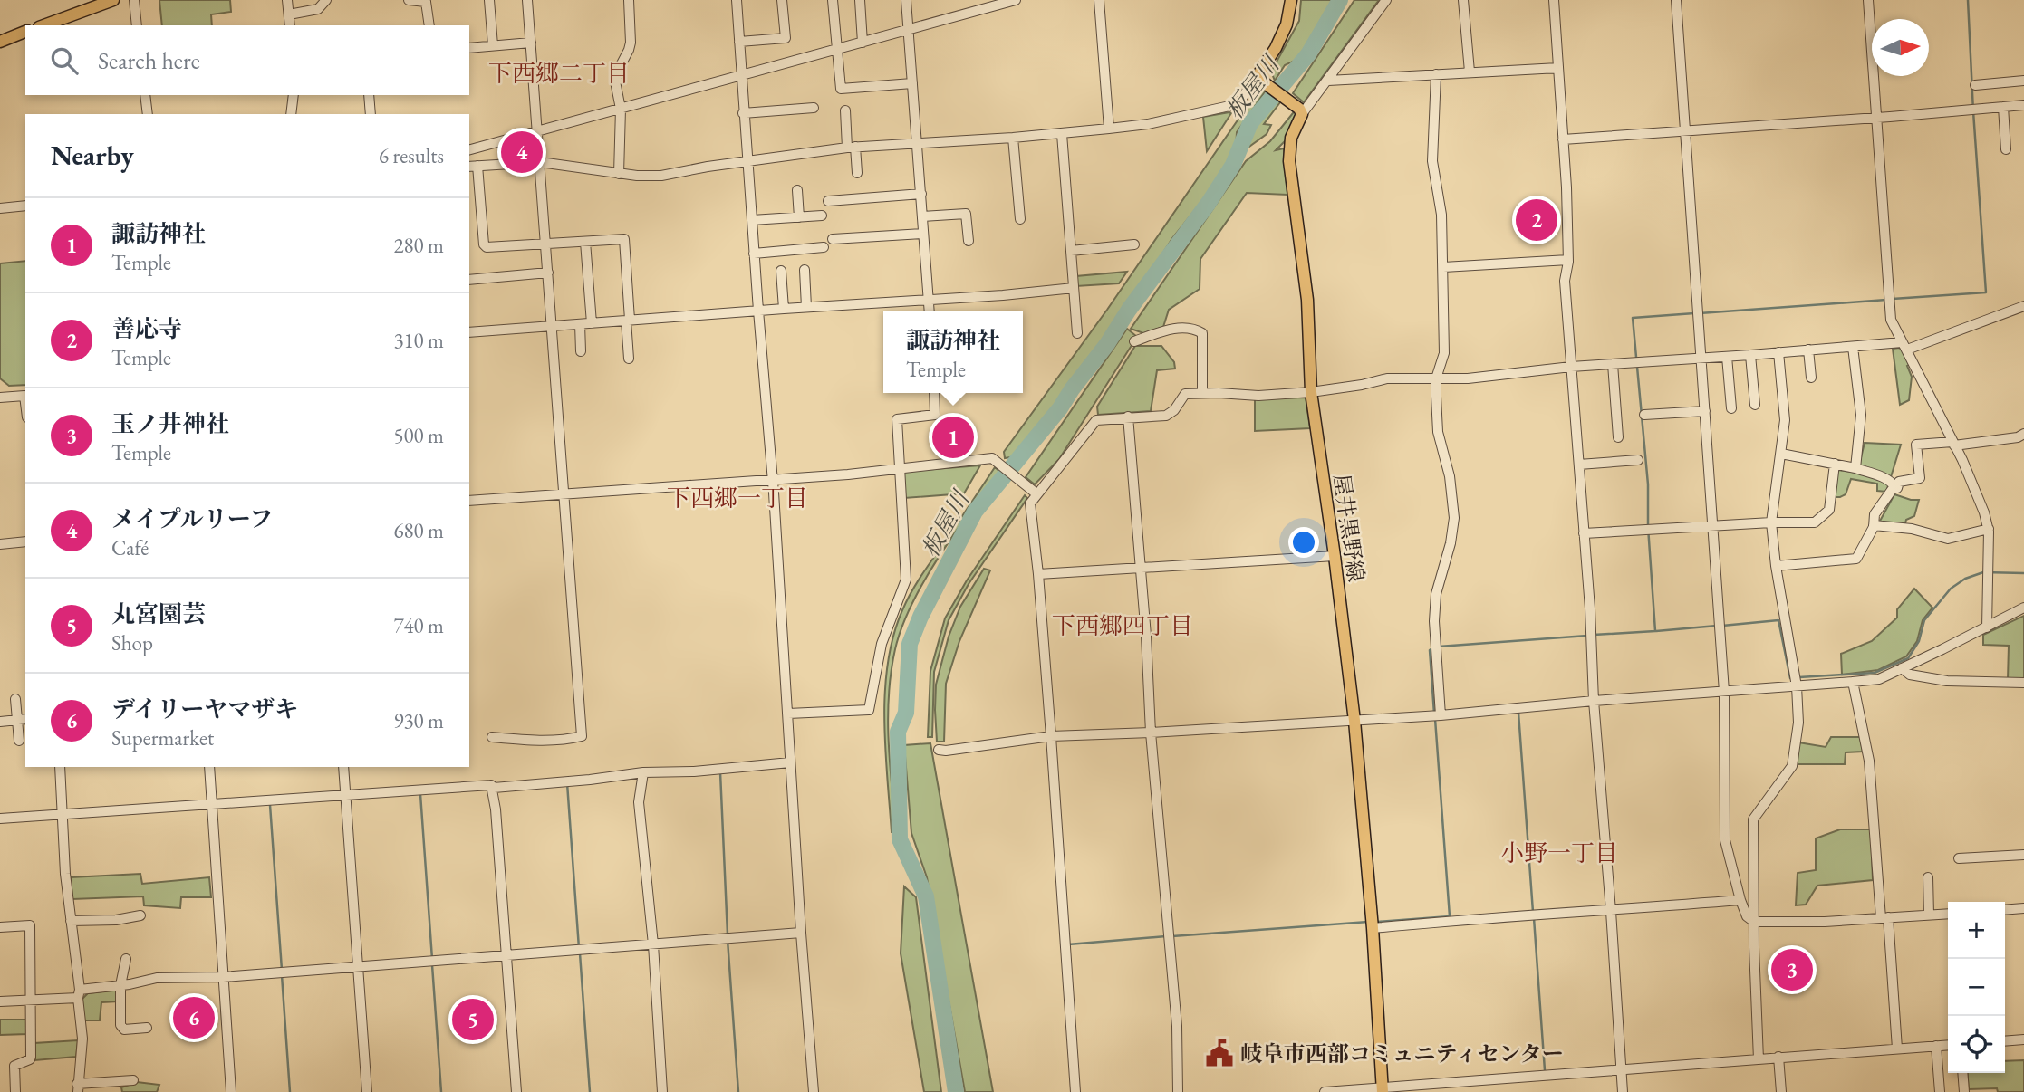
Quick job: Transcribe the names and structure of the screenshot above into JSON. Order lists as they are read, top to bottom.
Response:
{
  "streets": {
    "main road": ["屋井黒野線"]
  },
  "districts": [
    "下西郷二丁目",
    "下西郷一丁目",
    "下西郷四丁目",
    "小野一丁目"
  ],
  "water": ["板屋川"],
  "places": {
    "public building": ["岐阜市西部コミュニティセンター"]
  },
  "north": "right",
  "page": {
    "search": "Search here",
    "heading": ["Nearby", "6 results"],
    "pins": [
      "4",
      "2",
      "1",
      "3",
      "6",
      "5"
    ],
    "list": [
      {
        "mark": "1",
        "name": "諏訪神社",
        "note": "Temple",
        "value": "280 m"
      },
      {
        "mark": "2",
        "name": "善応寺",
        "note": "Temple",
        "value": "310 m"
      },
      {
        "mark": "3",
        "name": "玉ノ井神社",
        "note": "Temple",
        "value": "500 m"
      },
      {
        "mark": "4",
        "name": "メイプルリーフ",
        "note": "Café",
        "value": "680 m"
      },
      {
        "mark": "5",
        "name": "丸宮園芸",
        "note": "Shop",
        "value": "740 m"
      },
      {
        "mark": "6",
        "name": "デイリーヤマザキ",
        "note": "Supermarket",
        "value": "930 m"
      }
    ],
    "popup": ["諏訪神社", "Temple"],
    "map_buttons": ["+", "−"]
  }
}
